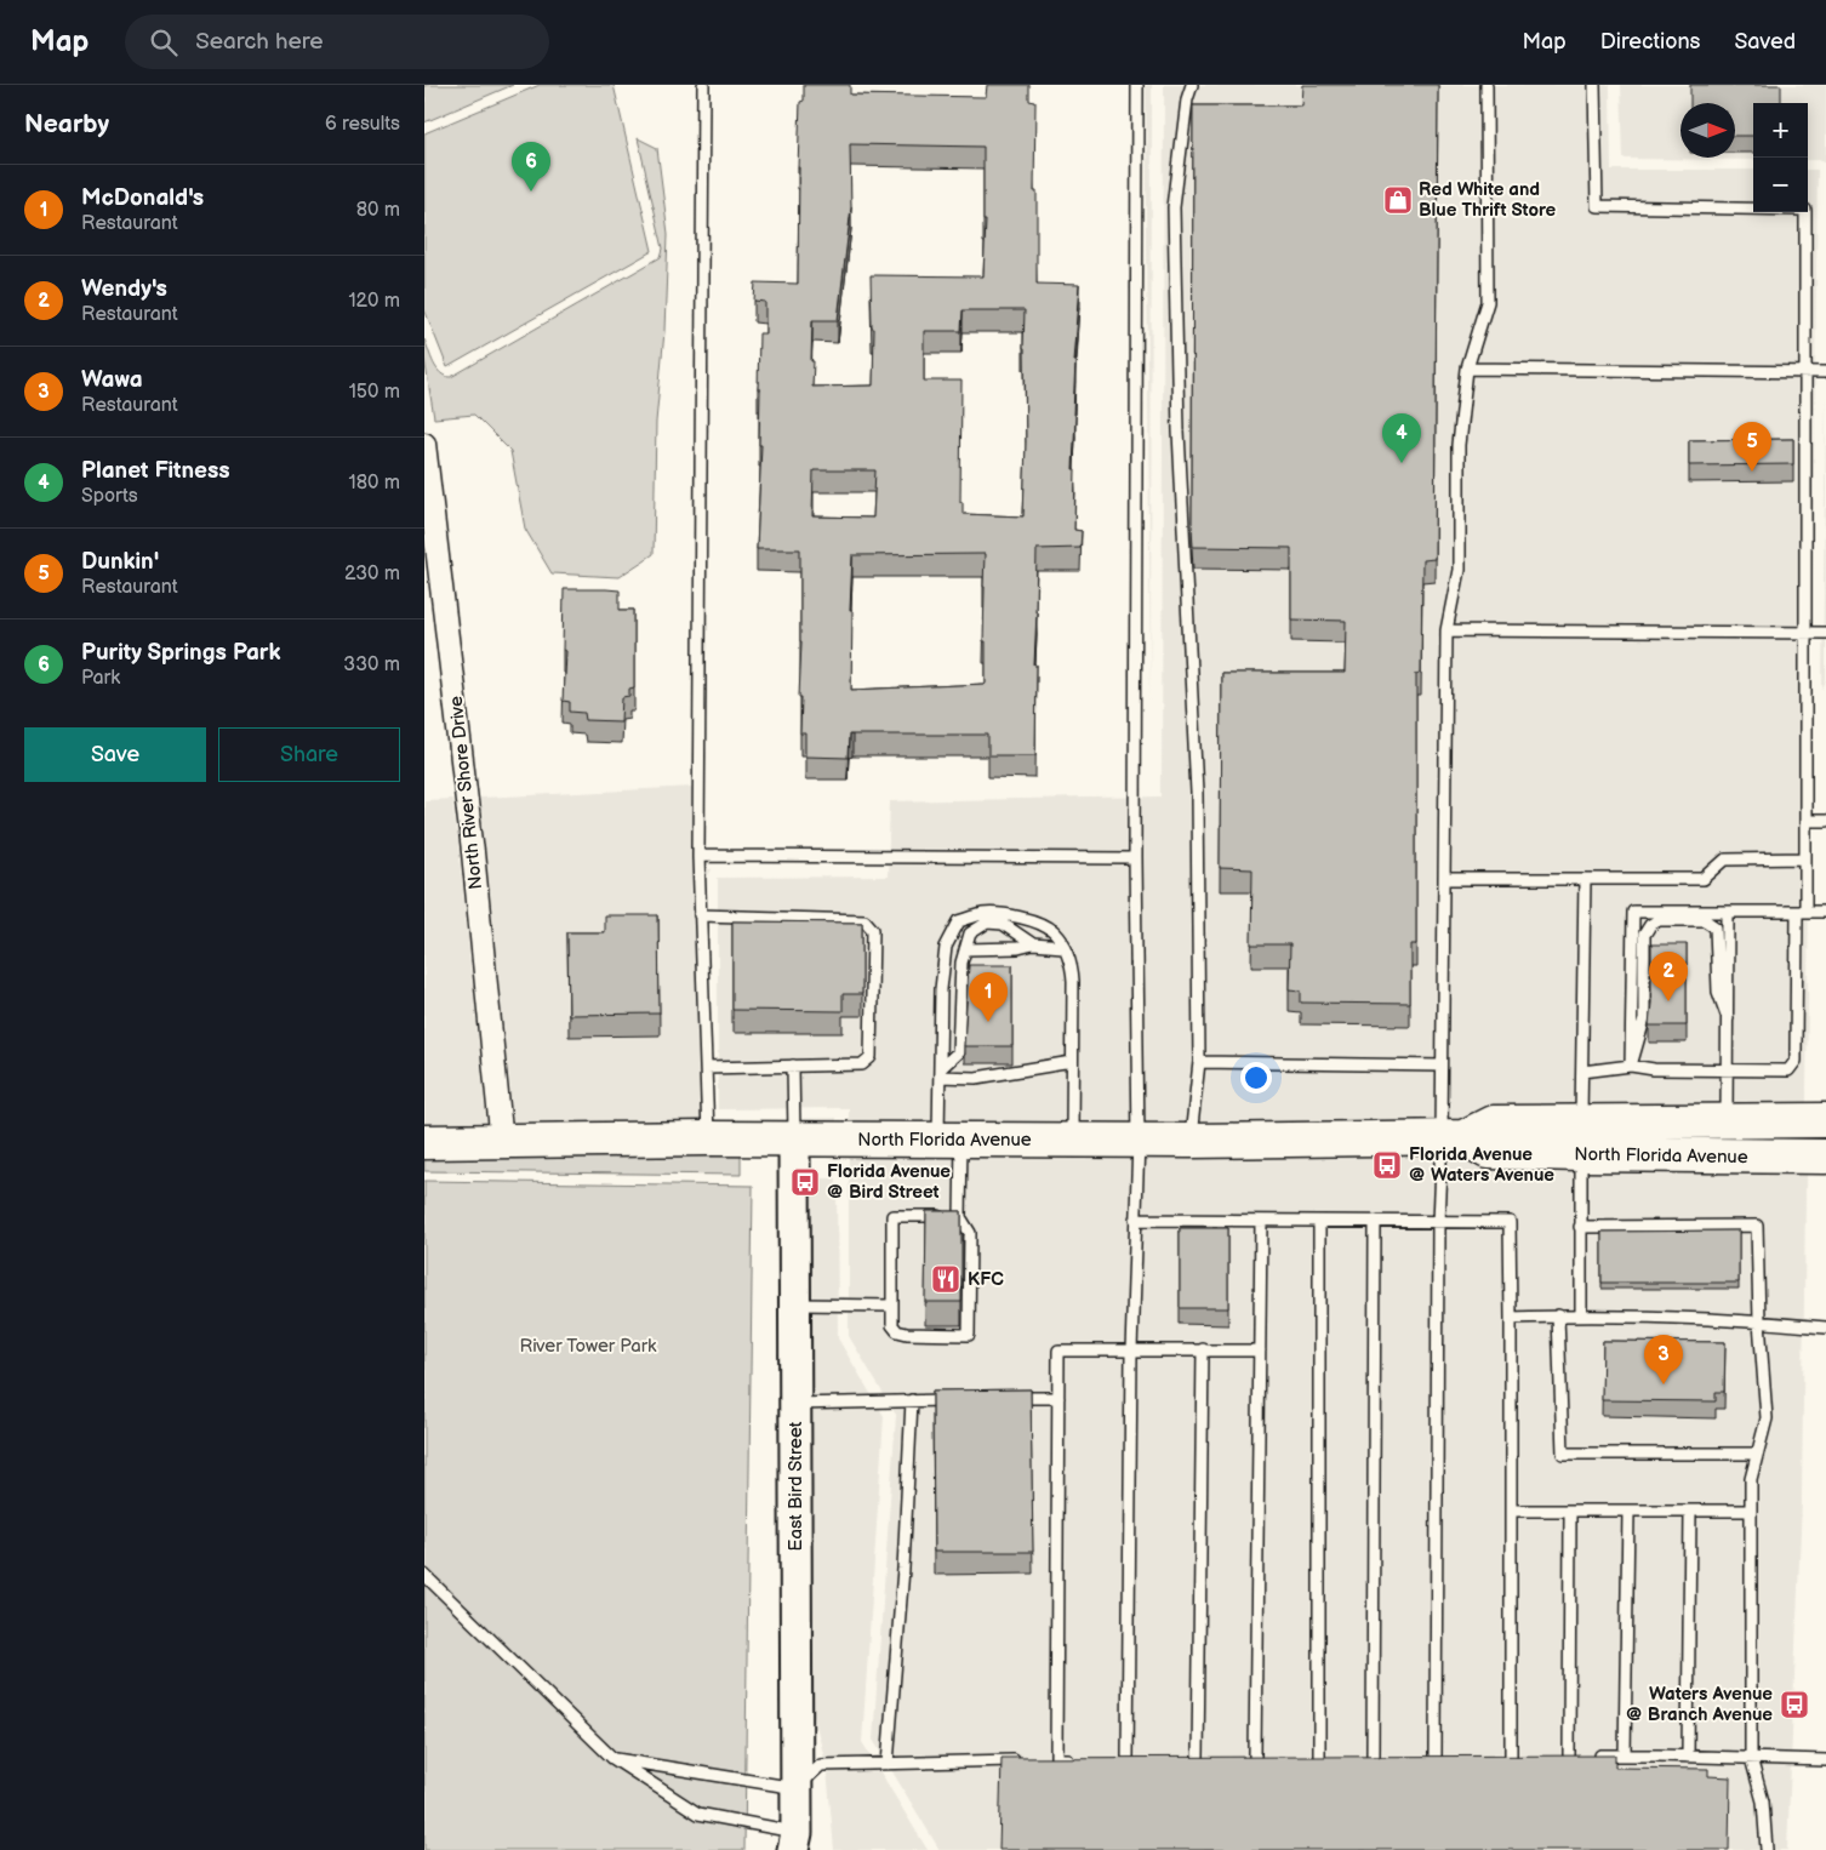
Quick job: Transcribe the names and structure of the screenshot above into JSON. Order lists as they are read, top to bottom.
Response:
{
  "streets": {
    "main road": ["North Florida Avenue"],
    "street": ["North River Shore Drive", "East Bird Street"]
  },
  "crossings": [
    ["North River Shore Drive", "North Florida Avenue"],
    ["North Florida Avenue", "East Bird Street"]
  ],
  "parks": ["River Tower Park"],
  "places": {
    "shop": ["Red White and Blue Thrift Store"],
    "bus stop": ["Florida Avenue @ Waters Avenue", "Florida Avenue @ Bird Street", "Waters Avenue @ Branch Avenue"],
    "restaurant": ["KFC"]
  },
  "north": "right",
  "page": {
    "header": "Map",
    "search": "Search here",
    "nav": ["Map", "Directions", "Saved"],
    "heading": ["Nearby", "6 results"],
    "map_buttons": ["+", "−"],
    "pins": [
      "6",
      "4",
      "5",
      "2",
      "1",
      "3"
    ],
    "list": [
      {
        "mark": "1",
        "name": "McDonald's",
        "note": "Restaurant",
        "value": "80 m"
      },
      {
        "mark": "2",
        "name": "Wendy's",
        "note": "Restaurant",
        "value": "120 m"
      },
      {
        "mark": "3",
        "name": "Wawa",
        "note": "Restaurant",
        "value": "150 m"
      },
      {
        "mark": "4",
        "name": "Planet Fitness",
        "note": "Sports",
        "value": "180 m"
      },
      {
        "mark": "5",
        "name": "Dunkin'",
        "note": "Restaurant",
        "value": "230 m"
      },
      {
        "mark": "6",
        "name": "Purity Springs Park",
        "note": "Park",
        "value": "330 m"
      }
    ],
    "buttons": ["Save", "Share"]
  }
}
